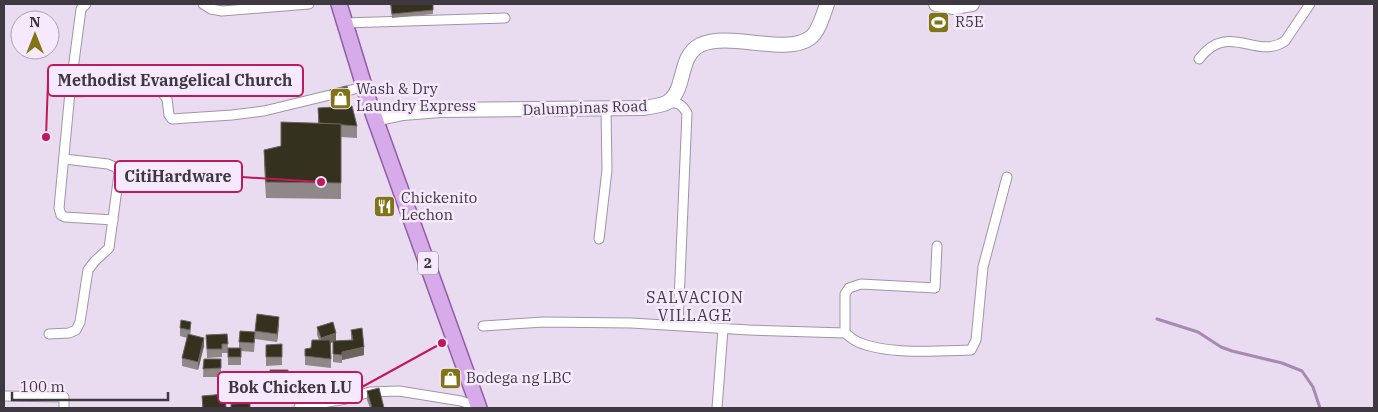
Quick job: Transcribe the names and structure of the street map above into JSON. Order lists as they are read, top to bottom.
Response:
{
  "streets": {
    "main road": ["2"],
    "street": ["Dalumpinas Road"]
  },
  "crossings": [
    ["Dalumpinas Road", "2"]
  ],
  "districts": ["SALVACION VILLAGE"],
  "places": {
    "sports": ["R5E"],
    "shop": ["Wash & Dry Laundry Express", "Bodega ng LBC"],
    "other": ["Methodist Evangelical Church", "CitiHardware", "Bok Chicken LU"],
    "restaurant": ["Chickenito Lechon"]
  },
  "scale_bar": "100 m",
  "north": "top"
}
